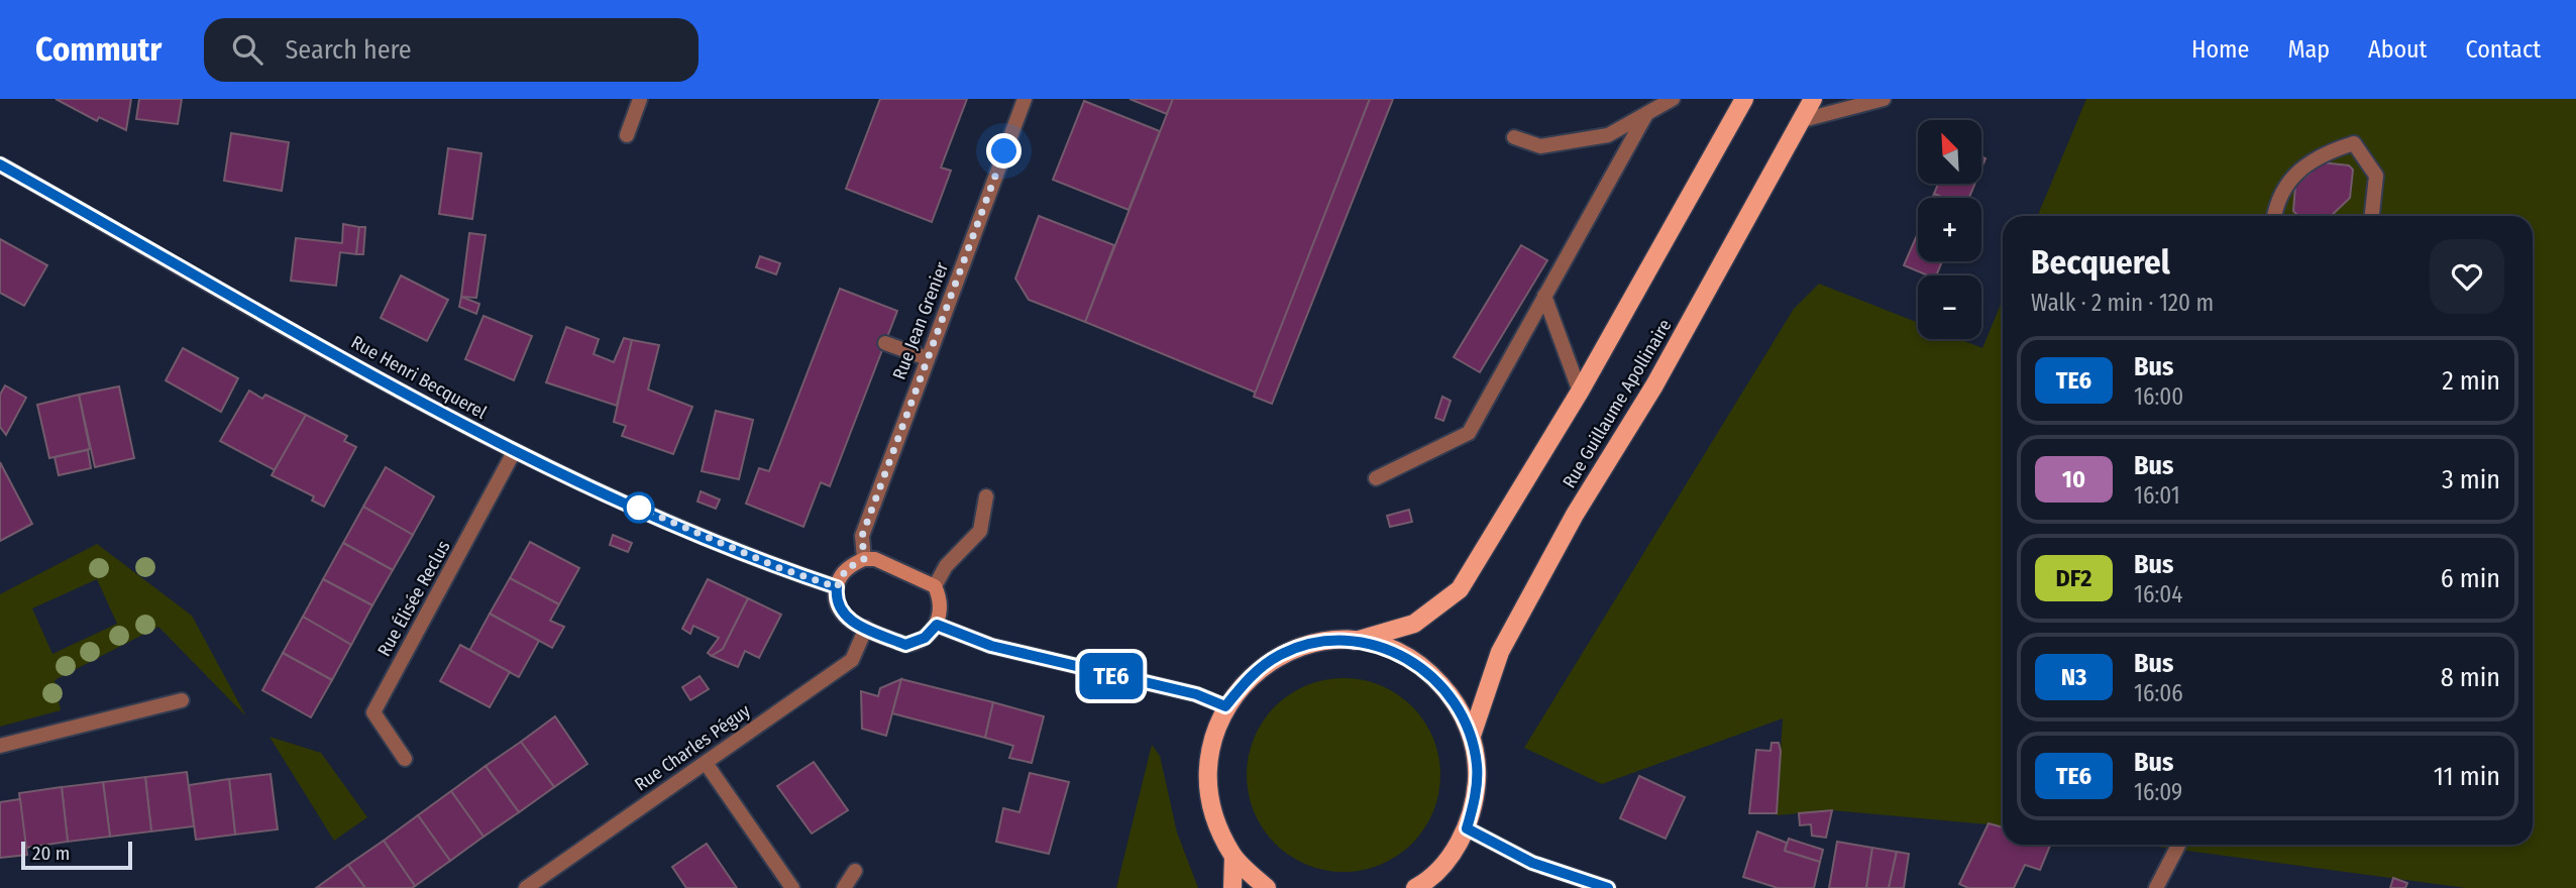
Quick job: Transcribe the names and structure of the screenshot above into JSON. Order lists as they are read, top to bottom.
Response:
{
  "streets": {
    "main road": ["Rue Henri Becquerel", "Rue Guillaume Apollinaire"],
    "street": ["Rue Jean Grenier", "Rue Élisée Reclus", "Rue Charles Péguy"]
  },
  "crossings": [
    ["Rue Jean Grenier", "Rue Henri Becquerel"],
    ["Rue Jean Grenier", "Rue Charles Péguy"],
    ["Rue Henri Becquerel", "Rue Élisée Reclus"],
    ["Rue Henri Becquerel", "Rue Charles Péguy"]
  ],
  "lines": ["bus line TE6"],
  "scale_bar": "20 m",
  "north": "top left",
  "page": {
    "header": "Commutr",
    "search": "Search here",
    "nav": [
      "Home",
      "Map",
      "About",
      "Contact"
    ],
    "on_map": "TE6",
    "map_buttons": ["+", "−"],
    "heading": ["Becquerel", "Walk · 2 min · 120 m"],
    "list": [
      {
        "mark": "TE6",
        "name": "Bus",
        "note": "16:00",
        "value": "2 min"
      },
      {
        "mark": "10",
        "name": "Bus",
        "note": "16:01",
        "value": "3 min"
      },
      {
        "mark": "DF2",
        "name": "Bus",
        "note": "16:04",
        "value": "6 min"
      },
      {
        "mark": "N3",
        "name": "Bus",
        "note": "16:06",
        "value": "8 min"
      },
      {
        "mark": "TE6",
        "name": "Bus",
        "note": "16:09",
        "value": "11 min"
      }
    ],
    "scale": "20 m"
  }
}
